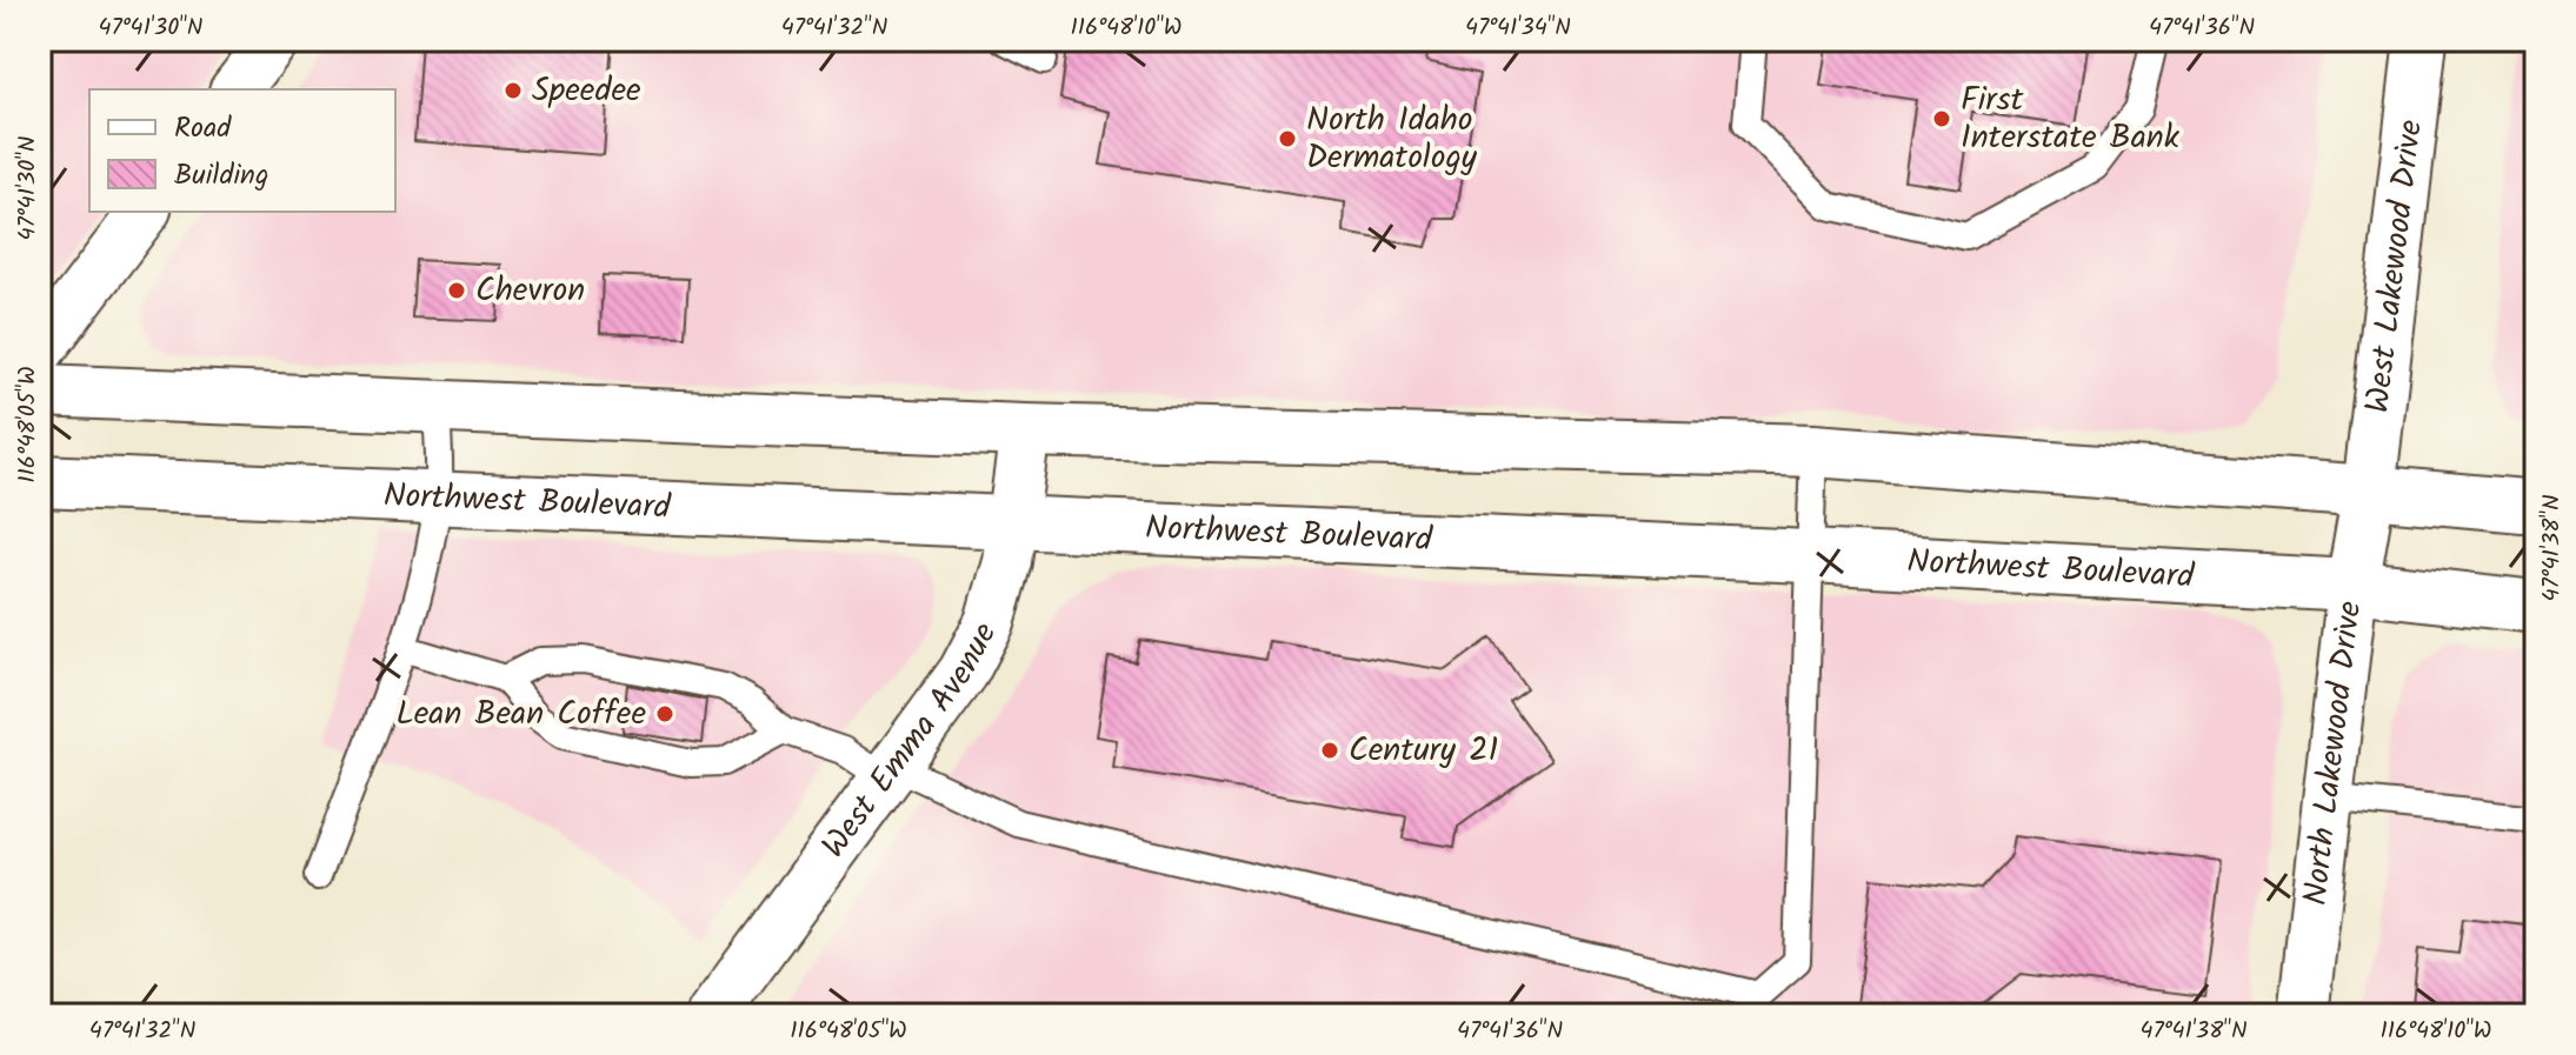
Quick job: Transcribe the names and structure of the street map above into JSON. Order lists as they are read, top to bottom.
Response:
{
  "streets": {
    "main road": ["West Lakewood Drive", "Northwest Boulevard", "North Lakewood Drive"],
    "street": ["West Emma Avenue"]
  },
  "crossings": [
    ["West Lakewood Drive", "North Lakewood Drive"],
    ["Northwest Boulevard", "West Emma Avenue"],
    ["Northwest Boulevard", "North Lakewood Drive"]
  ],
  "places": [
    "Speedee",
    "First Interstate Bank",
    "North Idaho Dermatology",
    "Chevron",
    "Lean Bean Coffee",
    "Century 21"
  ],
  "legend": ["Road", "Building"],
  "coordinates": [
    "47°41'30\"N",
    "47°41'32\"N",
    "116°48'10\"W",
    "47°41'34\"N",
    "47°41'36\"N",
    "116°48'05\"W",
    "47°41'38\"N"
  ]
}
